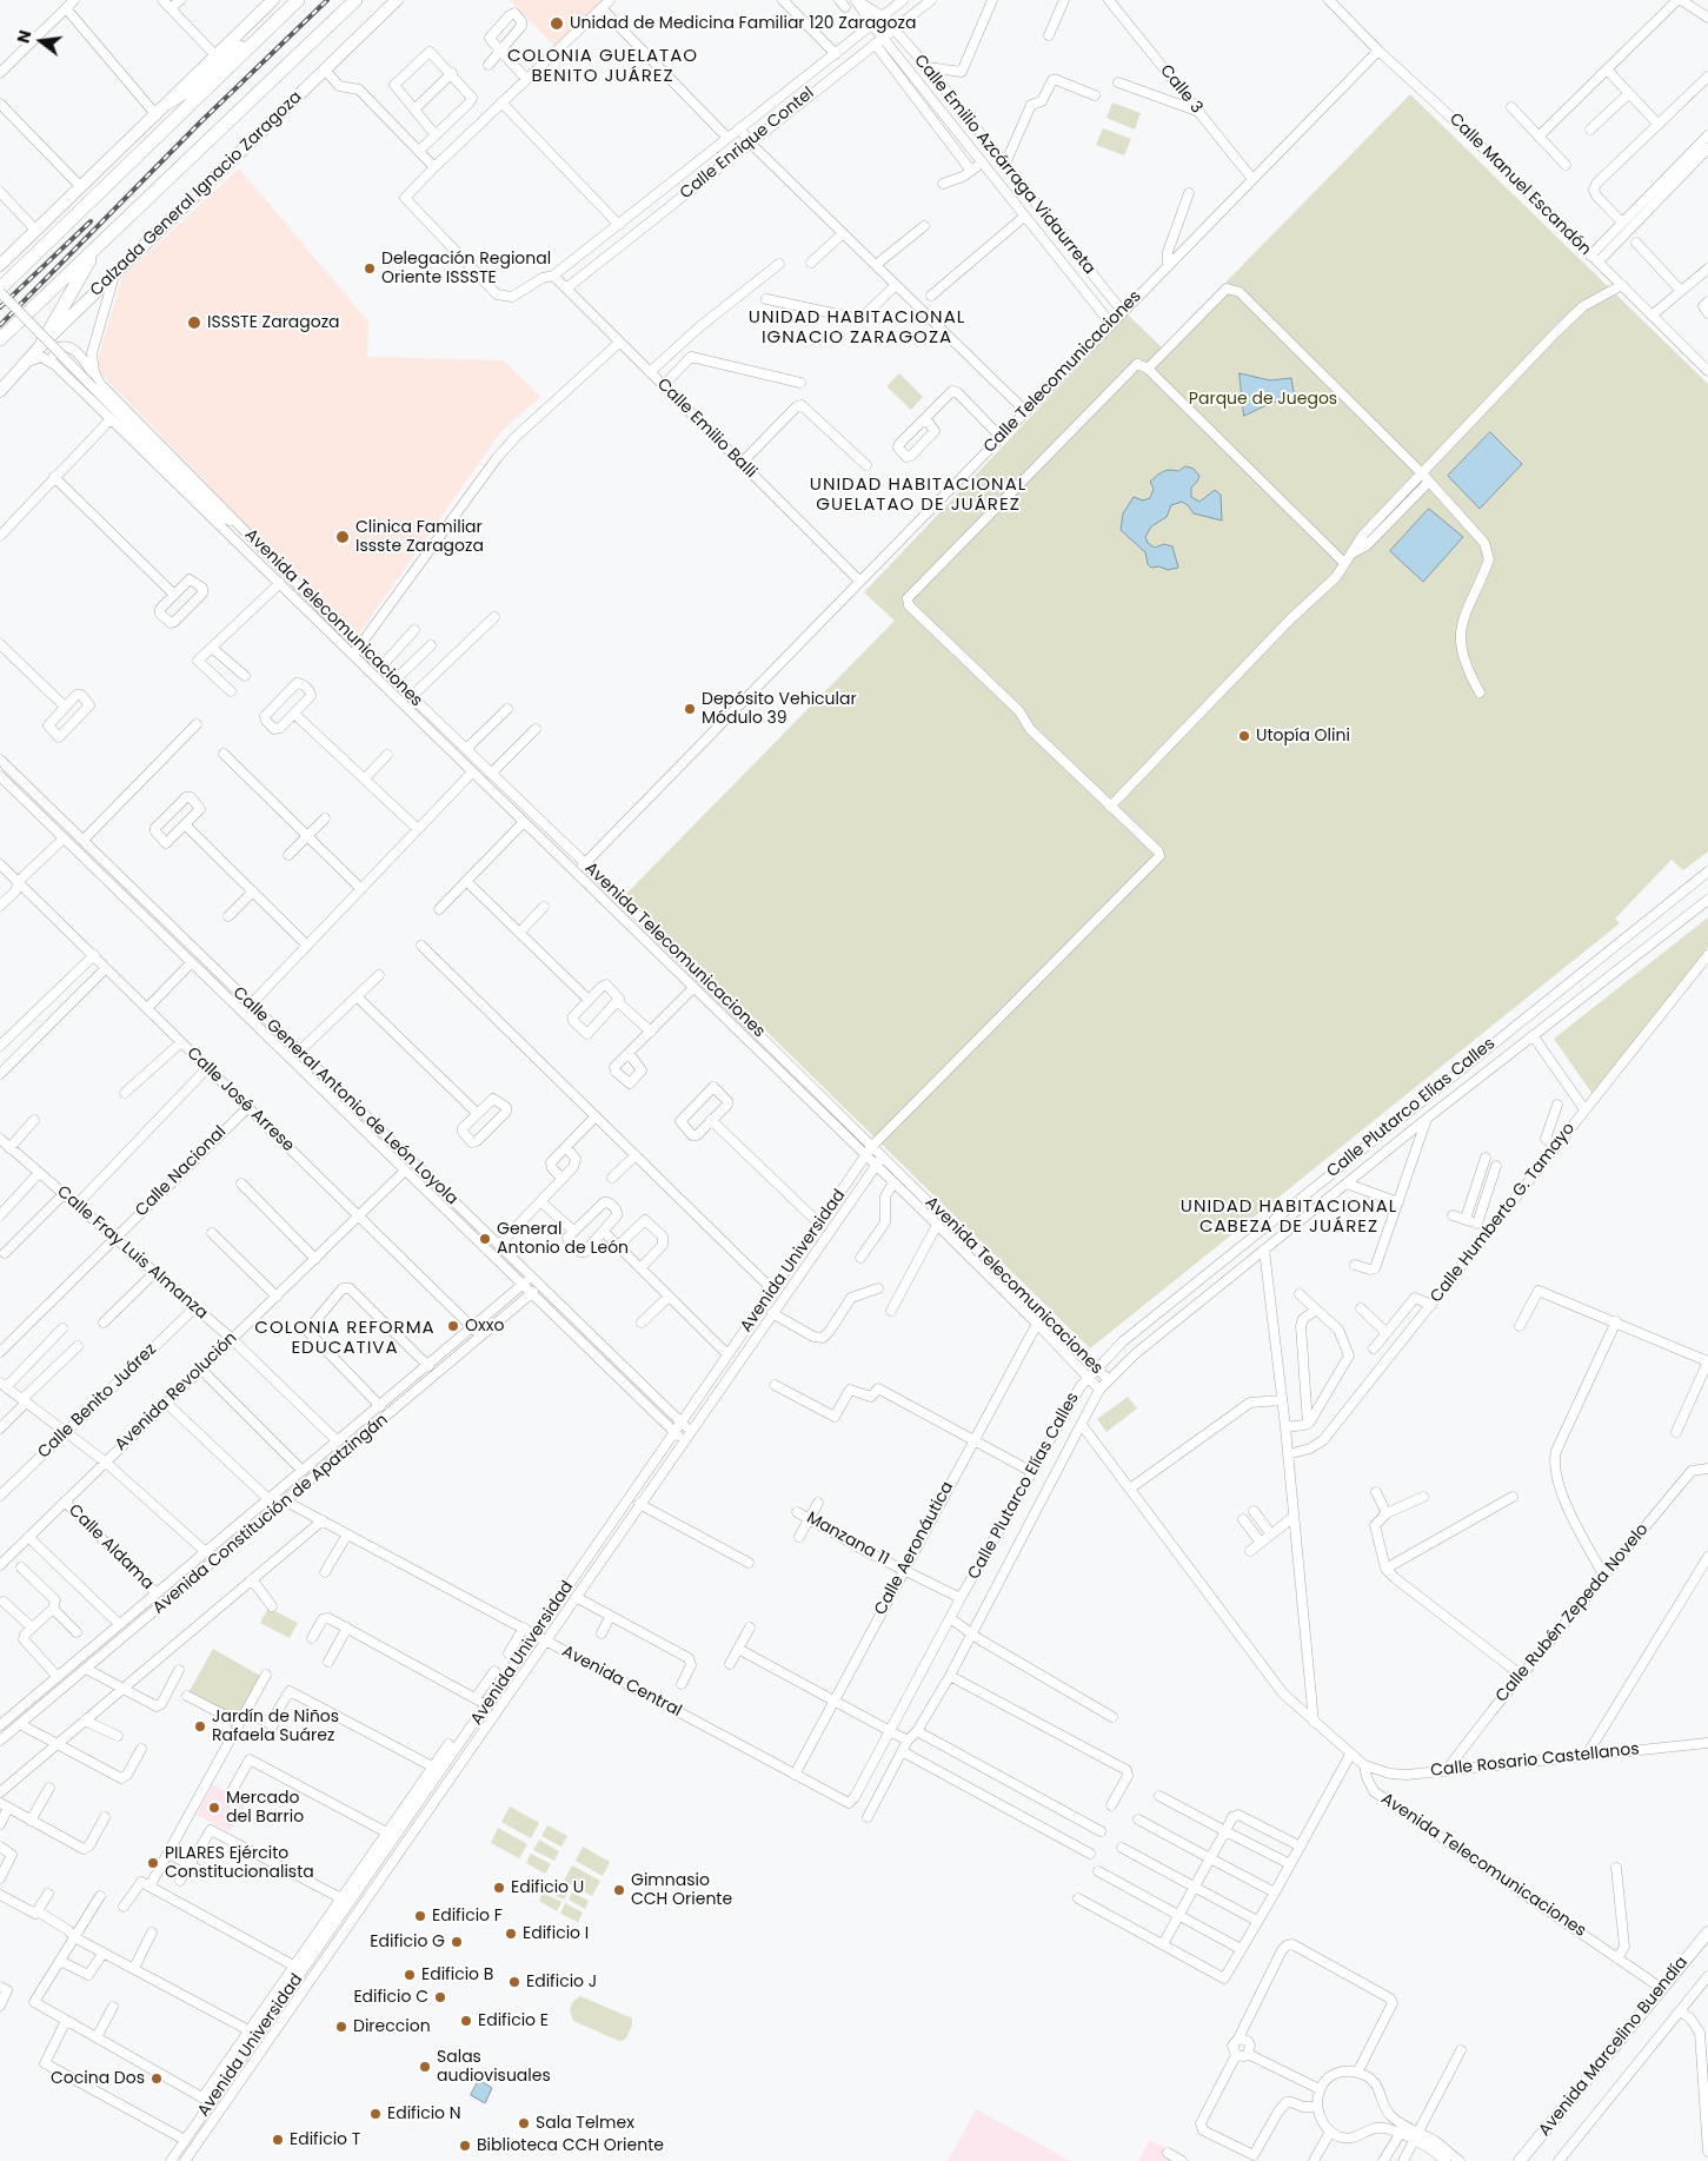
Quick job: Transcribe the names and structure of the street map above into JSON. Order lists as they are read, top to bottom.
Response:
{
  "streets": {
    "highway": ["Calzada General Ignacio Zaragoza"],
    "main road": ["Avenida Marcelino Buendía"],
    "street": [
      "Calle 3",
      "Calle Enrique Contel",
      "Calle Emilio Azcárraga Vidaurreta",
      "Calle Manuel Escandón",
      "Calle Telecomunicaciones",
      "Calle Emilio Balli",
      "Avenida Telecomunicaciones",
      "Calle General Antonio de León Loyola",
      "Calle José Arrese",
      "Calle Plutarco Elías Calles",
      "Calle Nacional",
      "Calle Humberto G. Tamayo",
      "Calle Fray Luis Almanza",
      "Avenida Universidad",
      "Avenida Revolución",
      "Calle Benito Juárez",
      "Avenida Constitución de Apatzingán",
      "Manzana 11",
      "Calle Aldama",
      "Calle Aeronáutica",
      "Calle Rubén Zepeda Novelo",
      "Avenida Central",
      "Calle Rosario Castellanos"
    ]
  },
  "crossings": [
    ["Calle 3", "Calle Telecomunicaciones"],
    ["Calle Enrique Contel", "Calle Emilio Azcárraga Vidaurreta"],
    ["Calle Enrique Contel", "Calle Emilio Balli"],
    ["Calle Emilio Azcárraga Vidaurreta", "Calle Telecomunicaciones"],
    ["Calle Manuel Escandón", "Calle Telecomunicaciones"],
    ["Calle Telecomunicaciones", "Calle Emilio Balli"],
    ["Calle Telecomunicaciones", "Avenida Telecomunicaciones"],
    ["Avenida Telecomunicaciones", "Calle Plutarco Elías Calles"],
    ["Avenida Telecomunicaciones", "Avenida Universidad"],
    ["Avenida Telecomunicaciones", "Calle Aeronáutica"],
    ["Avenida Telecomunicaciones", "Calle Rosario Castellanos"],
    ["Avenida Telecomunicaciones", "Avenida Marcelino Buendía"],
    ["Calle General Antonio de León Loyola", "Avenida Universidad"],
    ["Calle General Antonio de León Loyola", "Avenida Revolución"],
    ["Calle General Antonio de León Loyola", "Avenida Constitución de Apatzingán"],
    ["Calle José Arrese", "Calle Nacional"],
    ["Calle José Arrese", "Avenida Revolución"],
    ["Calle José Arrese", "Avenida Constitución de Apatzingán"],
    ["Calle Plutarco Elías Calles", "Manzana 11"],
    ["Calle Plutarco Elías Calles", "Avenida Central"],
    ["Calle Nacional", "Calle Fray Luis Almanza"],
    ["Calle Fray Luis Almanza", "Avenida Revolución"],
    ["Calle Fray Luis Almanza", "Calle Benito Juárez"],
    ["Calle Fray Luis Almanza", "Avenida Constitución de Apatzingán"],
    ["Avenida Universidad", "Avenida Central"],
    ["Avenida Revolución", "Calle Aldama"],
    ["Avenida Constitución de Apatzingán", "Calle Aldama"],
    ["Avenida Constitución de Apatzingán", "Avenida Central"],
    ["Manzana 11", "Calle Aeronáutica"],
    ["Calle Aeronáutica", "Avenida Central"],
    ["Calle Rubén Zepeda Novelo", "Calle Rosario Castellanos"]
  ],
  "districts": [
    "COLONIA GUELATAO BENITO JUÁREZ",
    "UNIDAD HABITACIONAL IGNACIO ZARAGOZA",
    "UNIDAD HABITACIONAL GUELATAO DE JUÁREZ",
    "UNIDAD HABITACIONAL CABEZA DE JUÁREZ",
    "COLONIA REFORMA EDUCATIVA"
  ],
  "parks": ["Parque de Juegos"],
  "places": [
    "Unidad de Medicina Familiar 120 Zaragoza",
    "Delegación Regional Oriente ISSSTE",
    "ISSSTE Zaragoza",
    "Clinica Familiar Issste Zaragoza",
    "Depósito Vehicular Módulo 39",
    "Utopía Olini",
    "General Antonio de León",
    "Oxxo",
    "Jardín de Niños Rafaela Suárez",
    "Mercado del Barrio",
    "PILARES Ejército Constitucionalista",
    "Edificio U",
    "Gimnasio CCH Oriente",
    "Edificio F",
    "Edificio I",
    "Edificio G",
    "Edificio B",
    "Edificio J",
    "Edificio C",
    "Edificio E",
    "Direccion",
    "Salas audiovisuales",
    "Cocina Dos",
    "Edificio N",
    "Sala Telmex",
    "Edificio T",
    "Biblioteca CCH Oriente"
  ],
  "north": "left"
}
